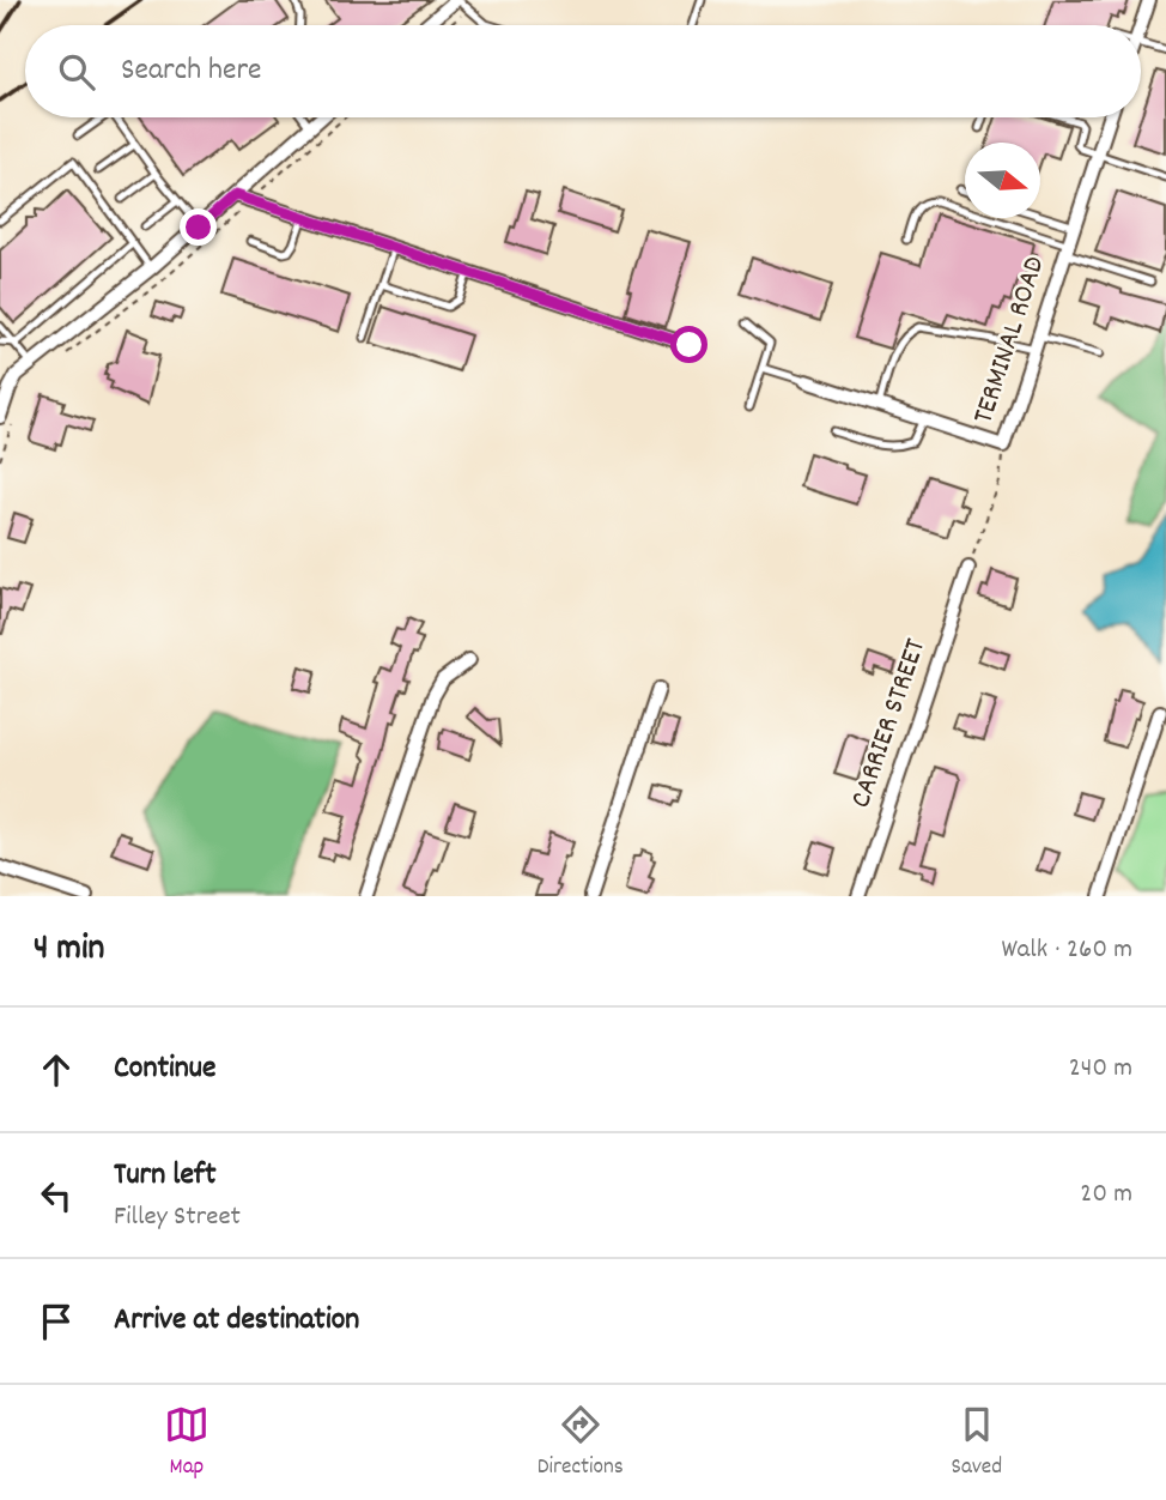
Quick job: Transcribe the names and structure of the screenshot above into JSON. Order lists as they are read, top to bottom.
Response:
{
  "streets": {
    "street": ["TERMINAL ROAD", "CARRIER STREET"]
  },
  "north": "right",
  "page": {
    "search": "Search here",
    "heading": ["4 min", "Walk · 260 m"],
    "list": [
      ["Continue", "240 m"],
      ["Turn left", "Filley Street", "20 m"],
      "Arrive at destination"
    ],
    "nav": ["Map", "Directions", "Saved"]
  }
}
